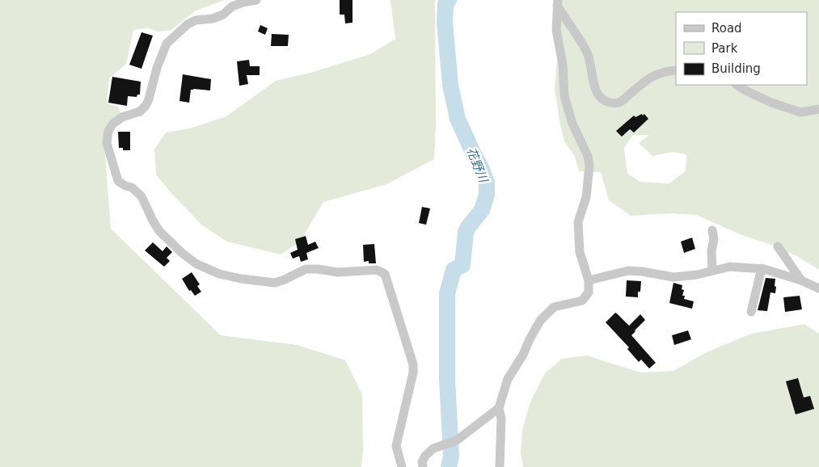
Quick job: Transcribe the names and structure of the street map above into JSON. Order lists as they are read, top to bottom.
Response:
{
  "water": ["花野川"],
  "legend": ["Road", "Park", "Building"]
}
